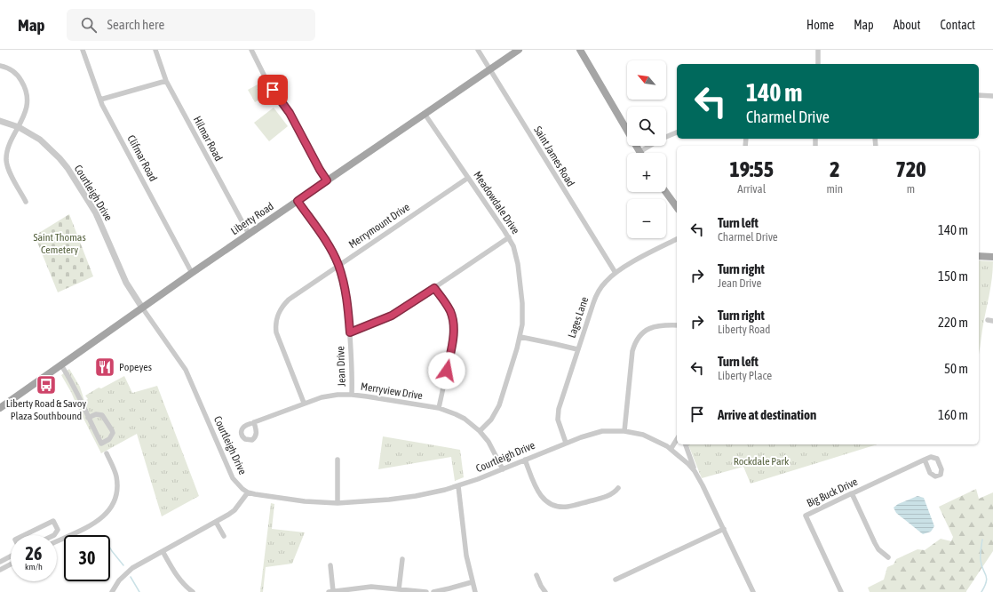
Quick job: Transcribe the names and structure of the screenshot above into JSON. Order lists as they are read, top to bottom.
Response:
{
  "streets": {
    "main road": ["Liberty Road"],
    "street": [
      "Hilmar Road",
      "Saint James Road",
      "Clifmar Road",
      "Courtleigh Drive",
      "Meadowdale Drive",
      "Merrymount Drive",
      "Lages Lane",
      "Jean Drive",
      "Merryview Drive",
      "Big Buck Drive"
    ]
  },
  "crossings": [
    ["Hilmar Road", "Liberty Road"],
    ["Saint James Road", "Liberty Road"],
    ["Saint James Road", "Lages Lane"],
    ["Clifmar Road", "Liberty Road"],
    ["Courtleigh Drive", "Liberty Road"],
    ["Courtleigh Drive", "Lages Lane"],
    ["Courtleigh Drive", "Merryview Drive"],
    ["Meadowdale Drive", "Liberty Road"],
    ["Meadowdale Drive", "Merrymount Drive"],
    ["Meadowdale Drive", "Merryview Drive"],
    ["Liberty Road", "Jean Drive"],
    ["Merrymount Drive", "Jean Drive"],
    ["Merrymount Drive", "Merryview Drive"],
    ["Jean Drive", "Merryview Drive"]
  ],
  "parks": ["Saint Thomas Cemetery", "Rockdale Park"],
  "places": {
    "restaurant": ["Popeyes"],
    "bus stop": ["Liberty Road & Savoy Plaza Southbound"]
  },
  "north": "top left",
  "page": {
    "header": "Map",
    "search": "Search here",
    "nav": [
      "Home",
      "Map",
      "About",
      "Contact"
    ],
    "map_buttons": ["+", "−"],
    "turn": ["140 m", "Charmel Drive"],
    "eta": [
      "19:55",
      "Arrival",
      "2",
      "min",
      "720",
      "m"
    ],
    "list": [
      {
        "name": "Turn left",
        "note": "Charmel Drive",
        "value": "140 m"
      },
      {
        "name": "Turn right",
        "note": "Jean Drive",
        "value": "150 m"
      },
      {
        "name": "Turn right",
        "note": "Liberty Road",
        "value": "220 m"
      },
      {
        "name": "Turn left",
        "note": "Liberty Place",
        "value": "50 m"
      },
      {
        "name": "Arrive at destination",
        "value": "160 m"
      }
    ],
    "speed": "26 km/h",
    "limit": "30"
  }
}
